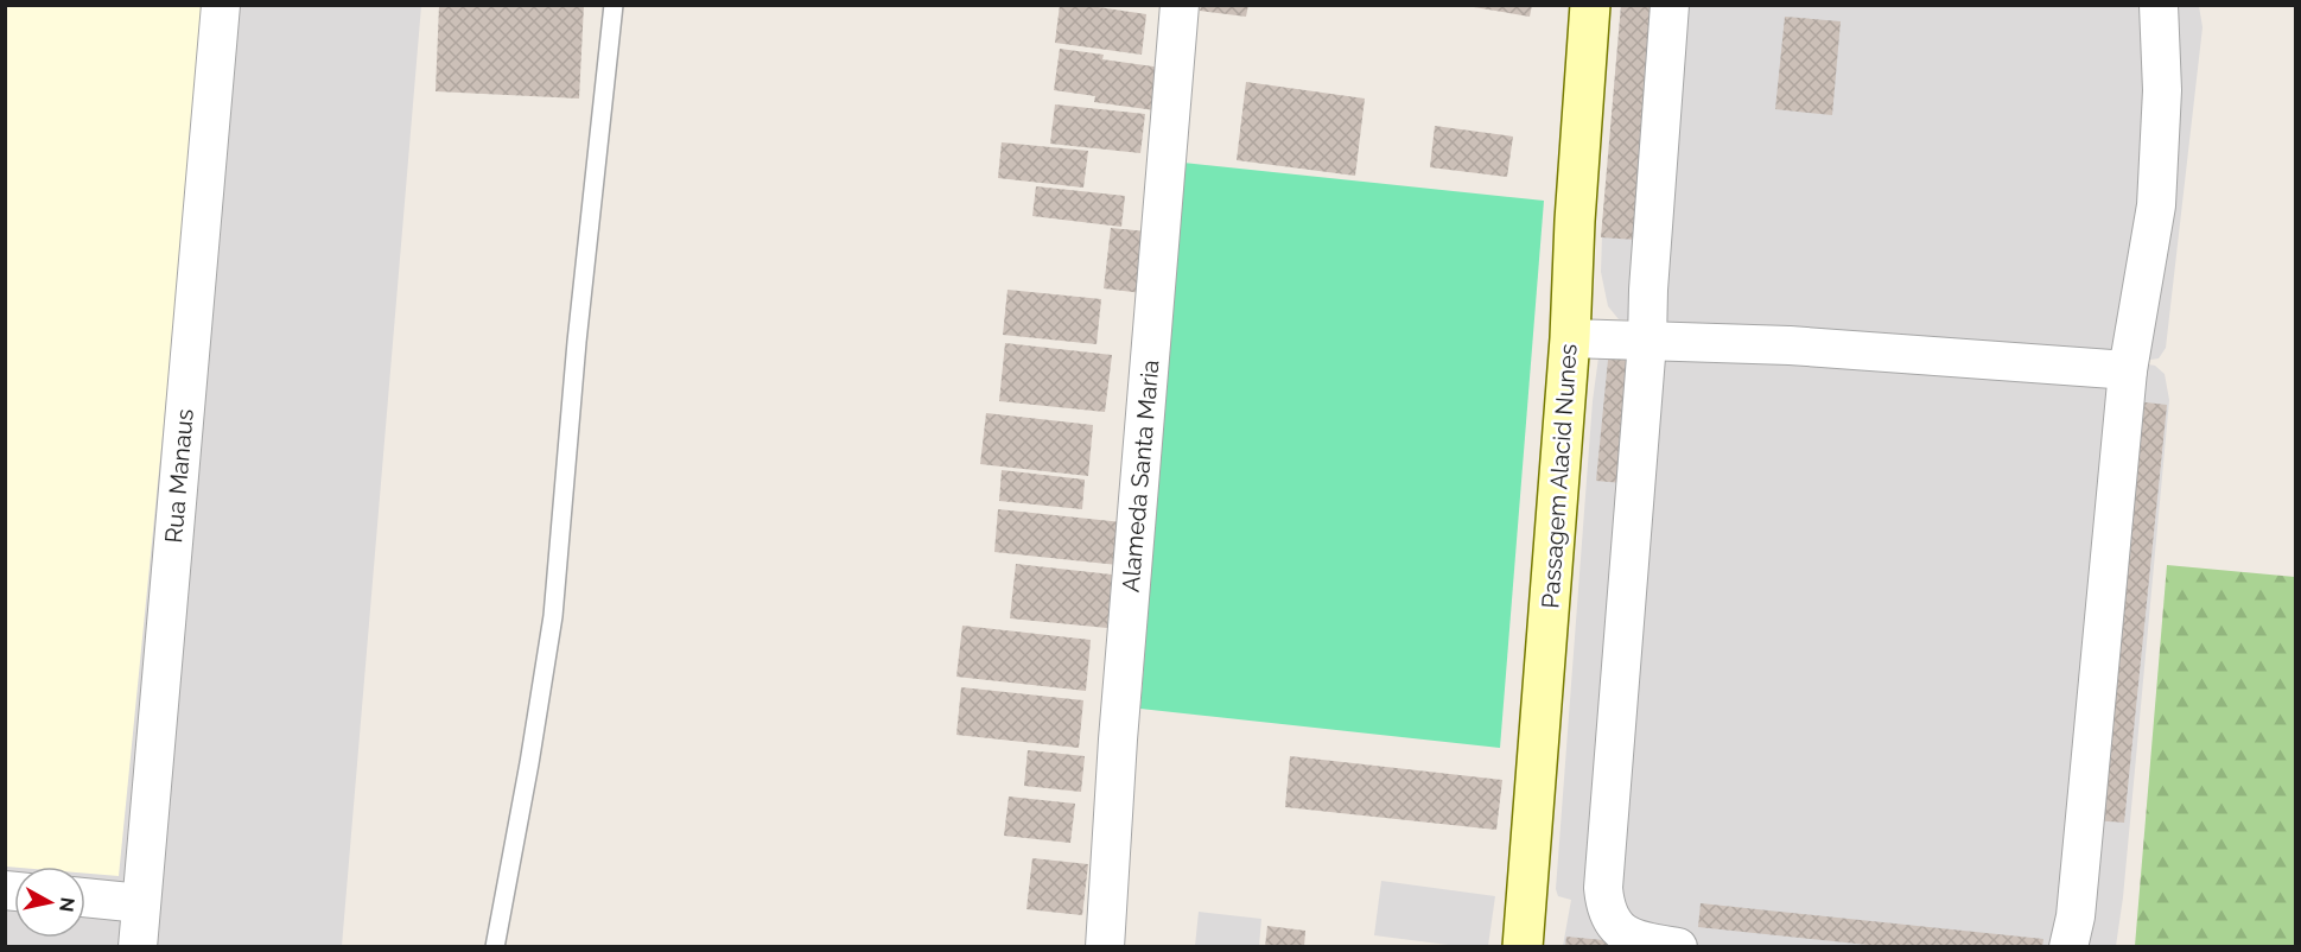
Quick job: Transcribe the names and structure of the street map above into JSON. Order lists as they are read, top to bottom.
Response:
{
  "streets": {
    "main road": ["Passagem Alacid Nunes"],
    "street": ["Rua Manaus", "Alameda Santa Maria"]
  },
  "north": "right"
}
